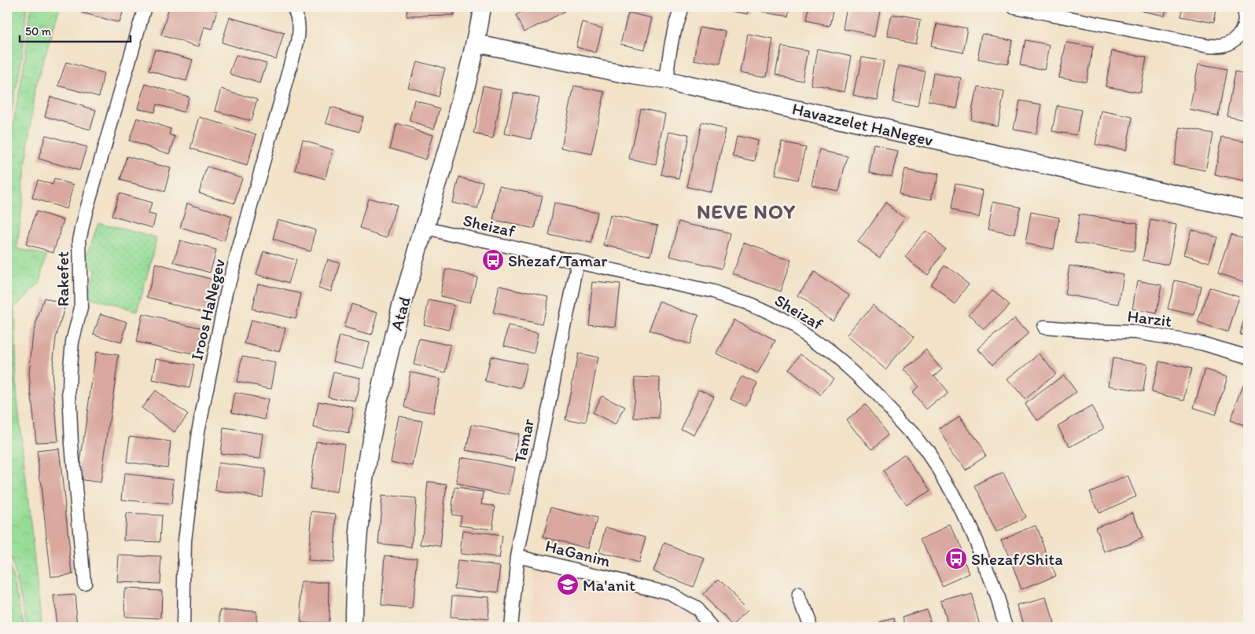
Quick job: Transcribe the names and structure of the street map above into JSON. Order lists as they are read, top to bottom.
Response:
{
  "streets": {
    "street": [
      "Havazzelet HaNegev",
      "Sheizaf",
      "Rakefet",
      "Iroos HaNegev",
      "Atad",
      "Harzit",
      "Tamar",
      "HaGanim"
    ]
  },
  "crossings": [
    ["Havazzelet HaNegev", "Atad"],
    ["Sheizaf", "Atad"],
    ["Sheizaf", "Tamar"],
    ["Tamar", "HaGanim"]
  ],
  "districts": ["NEVE NOY"],
  "places": {
    "bus stop": ["Shezaf/Tamar", "Shezaf/Shita"],
    "school or university": ["Ma'anit"]
  },
  "scale_bar": "50 m"
}
